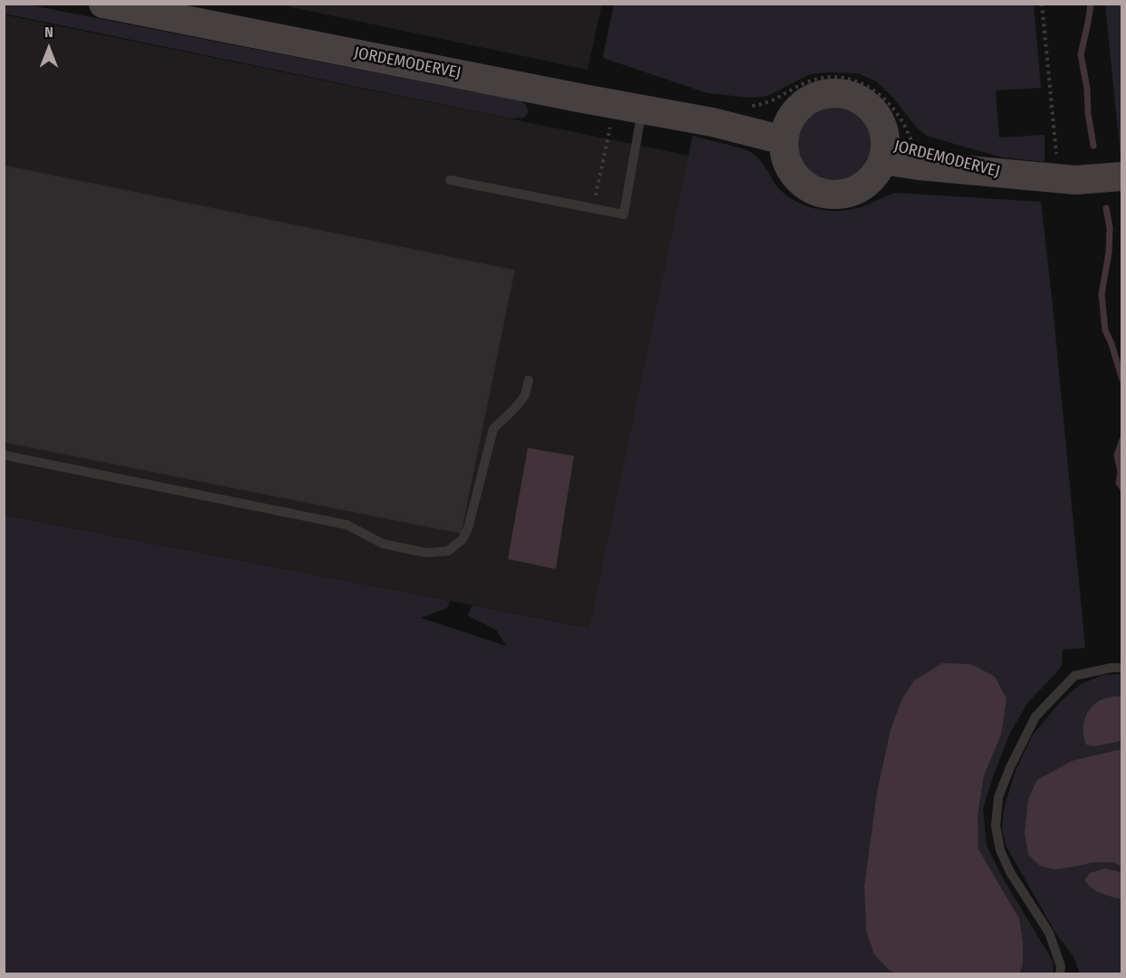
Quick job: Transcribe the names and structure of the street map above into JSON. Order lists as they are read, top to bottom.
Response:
{
  "streets": {
    "street": ["JORDEMODERVEJ"]
  },
  "north": "top"
}
